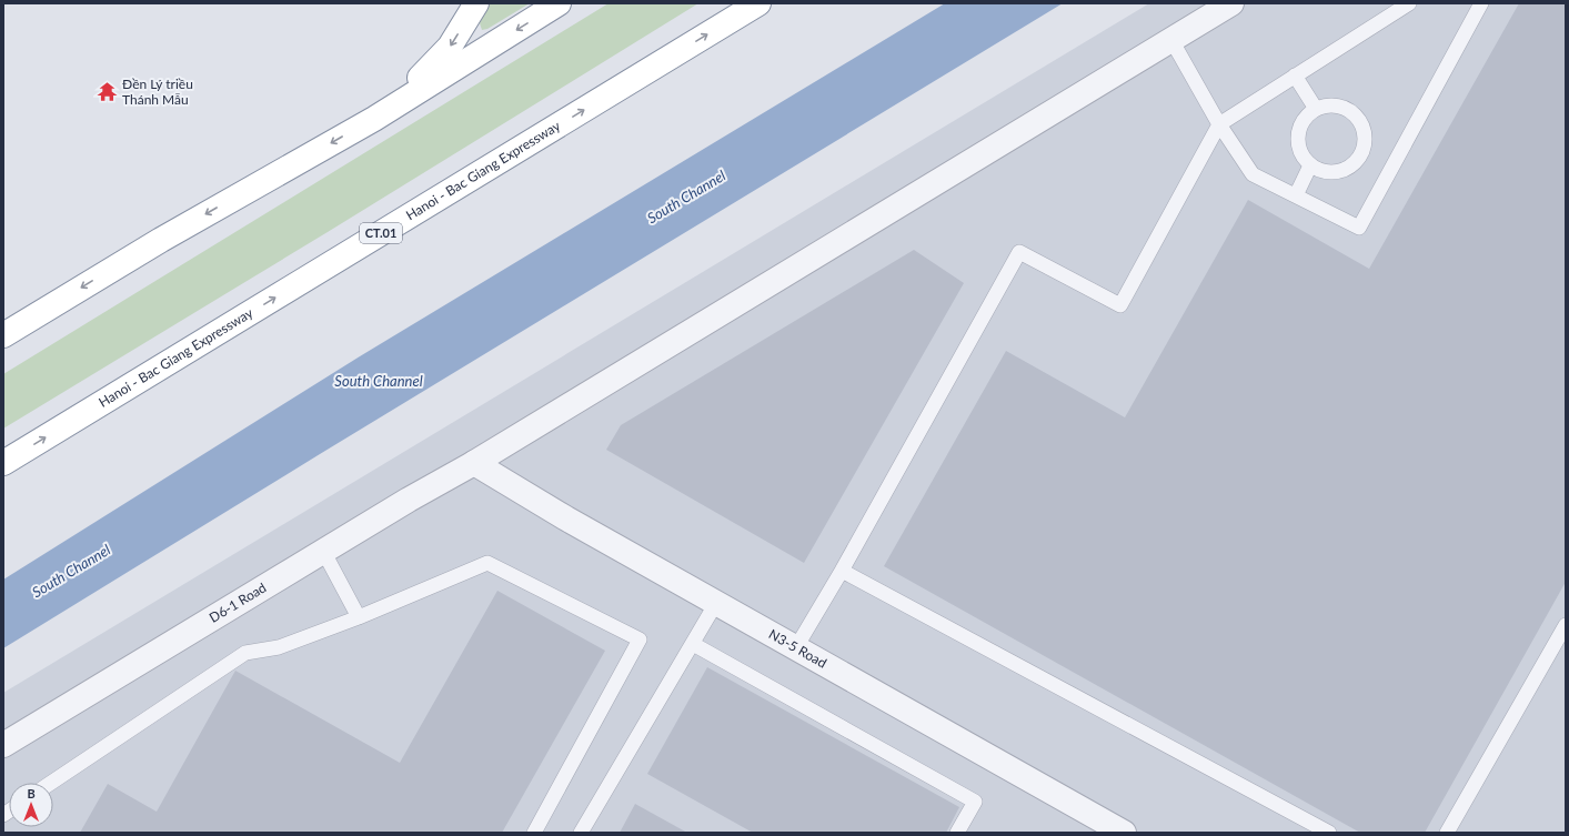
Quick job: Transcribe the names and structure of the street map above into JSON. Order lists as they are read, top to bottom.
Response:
{
  "streets": {
    "highway": ["Hanoi - Bac Giang Expressway", "CT.01"],
    "street": ["D6-1 Road", "N3-5 Road"]
  },
  "crossings": [
    ["D6-1 Road", "N3-5 Road"]
  ],
  "water": ["South Channel"],
  "places": {
    "temple": ["Đền Lý triều Thánh Mẫu"]
  },
  "north": "top"
}
